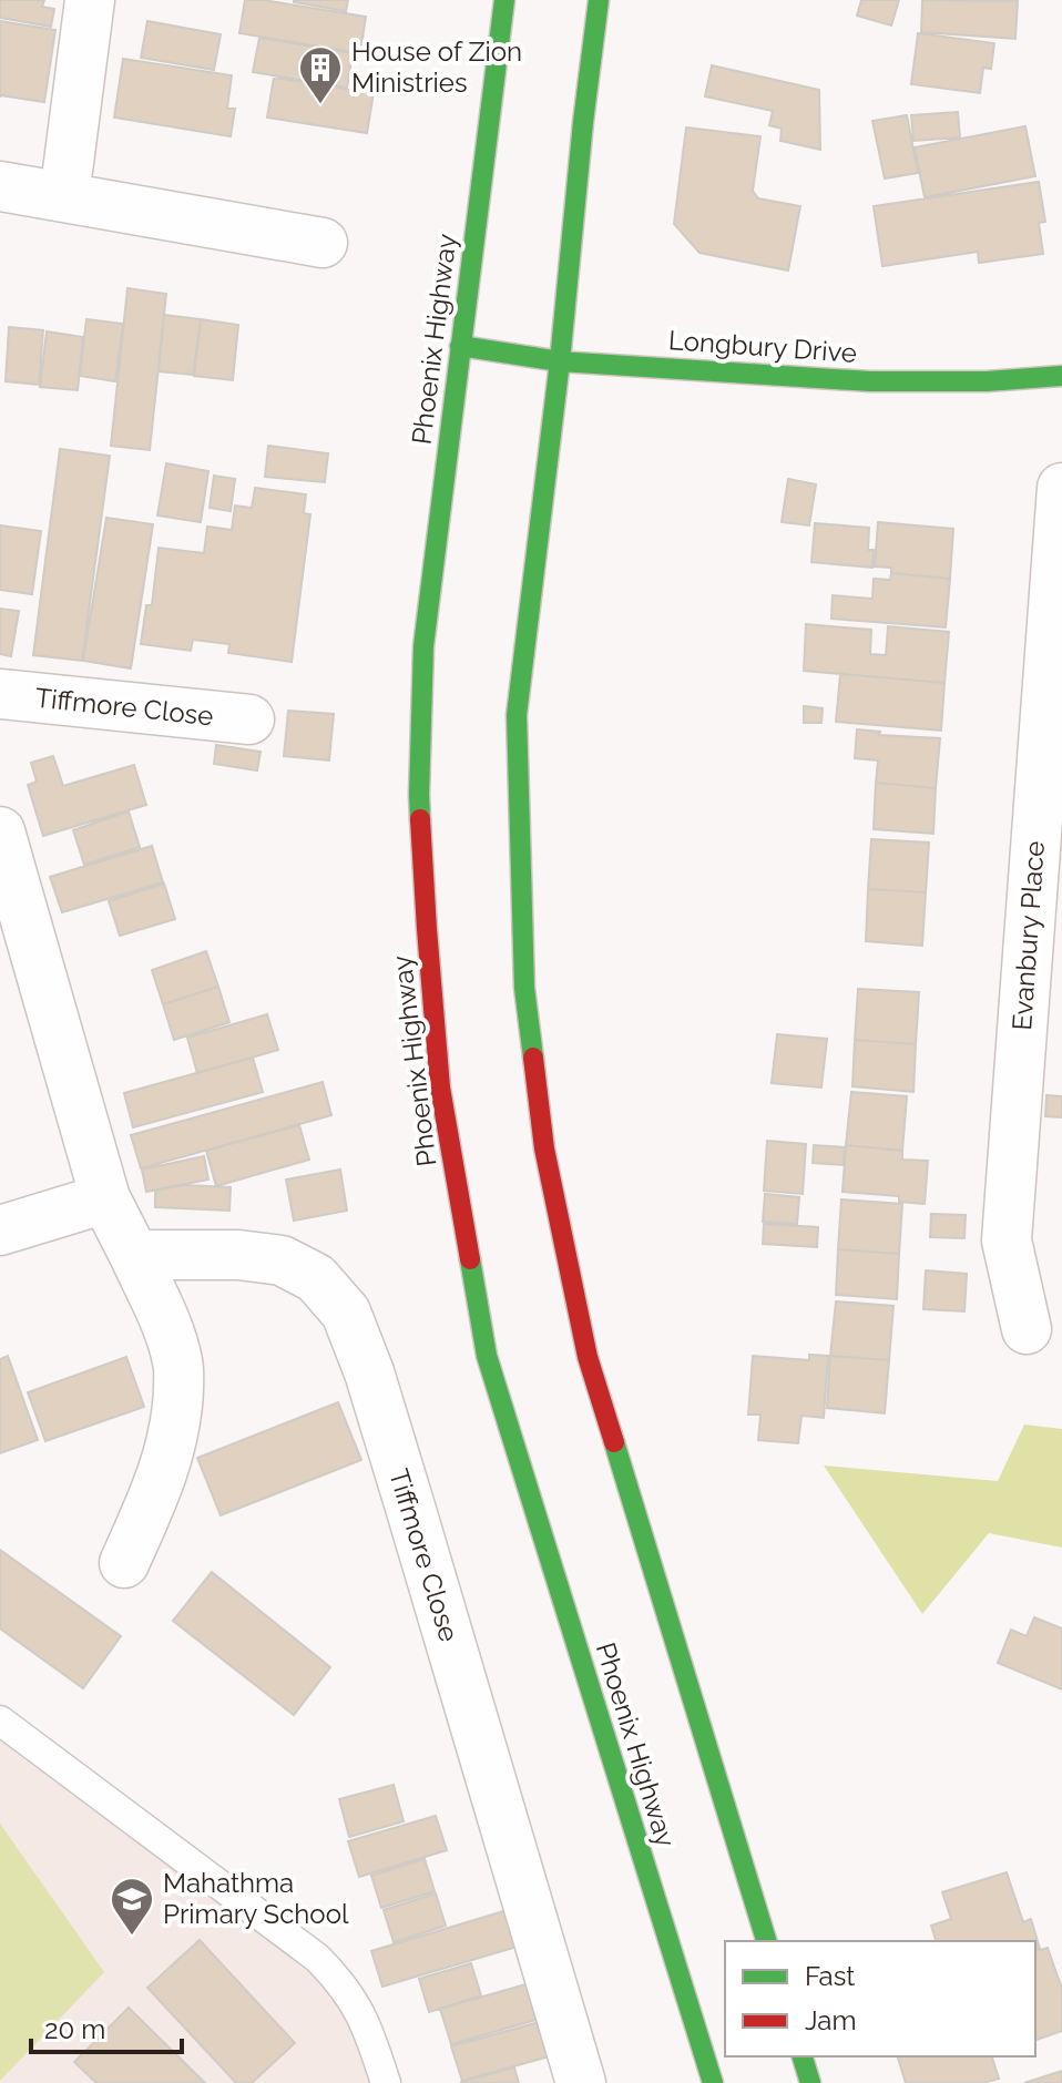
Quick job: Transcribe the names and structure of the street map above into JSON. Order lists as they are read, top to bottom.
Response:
{
  "streets": {
    "main road": ["Phoenix Highway", "Longbury Drive"],
    "street": ["Tiffmore Close", "Evanbury Place"]
  },
  "crossings": [
    ["Phoenix Highway", "Longbury Drive"]
  ],
  "places": {
    "building": ["House of Zion Ministries"],
    "school or university": ["Mahathma Primary School"]
  },
  "legend": ["Fast", "Jam"],
  "scale_bar": "20 m"
}
